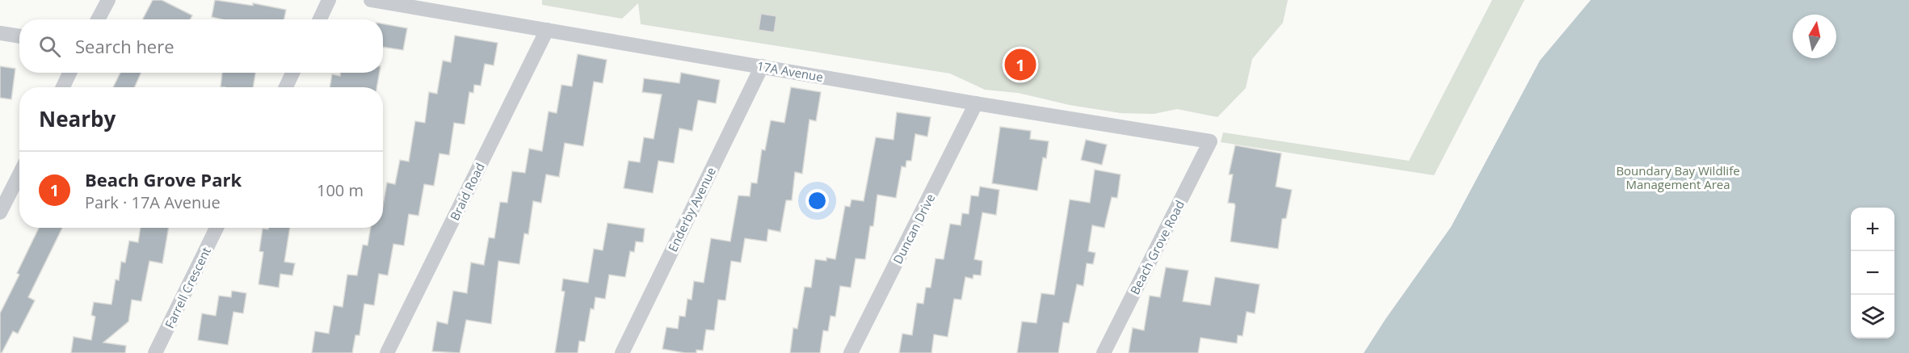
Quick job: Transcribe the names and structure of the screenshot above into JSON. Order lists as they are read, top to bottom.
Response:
{
  "streets": {
    "street": [
      "17A Avenue",
      "Braid Road",
      "Enderby Avenue",
      "Duncan Drive",
      "Beach Grove Road",
      "Farrell Crescent"
    ]
  },
  "crossings": [
    ["17A Avenue", "Braid Road"],
    ["17A Avenue", "Enderby Avenue"],
    ["17A Avenue", "Duncan Drive"],
    ["17A Avenue", "Beach Grove Road"]
  ],
  "parks": ["Boundary Bay Wildlife Management Area"],
  "north": "top",
  "page": {
    "search": "Search here",
    "pins": "1",
    "heading": "Nearby",
    "list": [
      {
        "mark": "1",
        "name": "Beach Grove Park",
        "note": "Park · 17A Avenue",
        "value": "100 m"
      }
    ],
    "map_buttons": ["+", "−"]
  }
}
